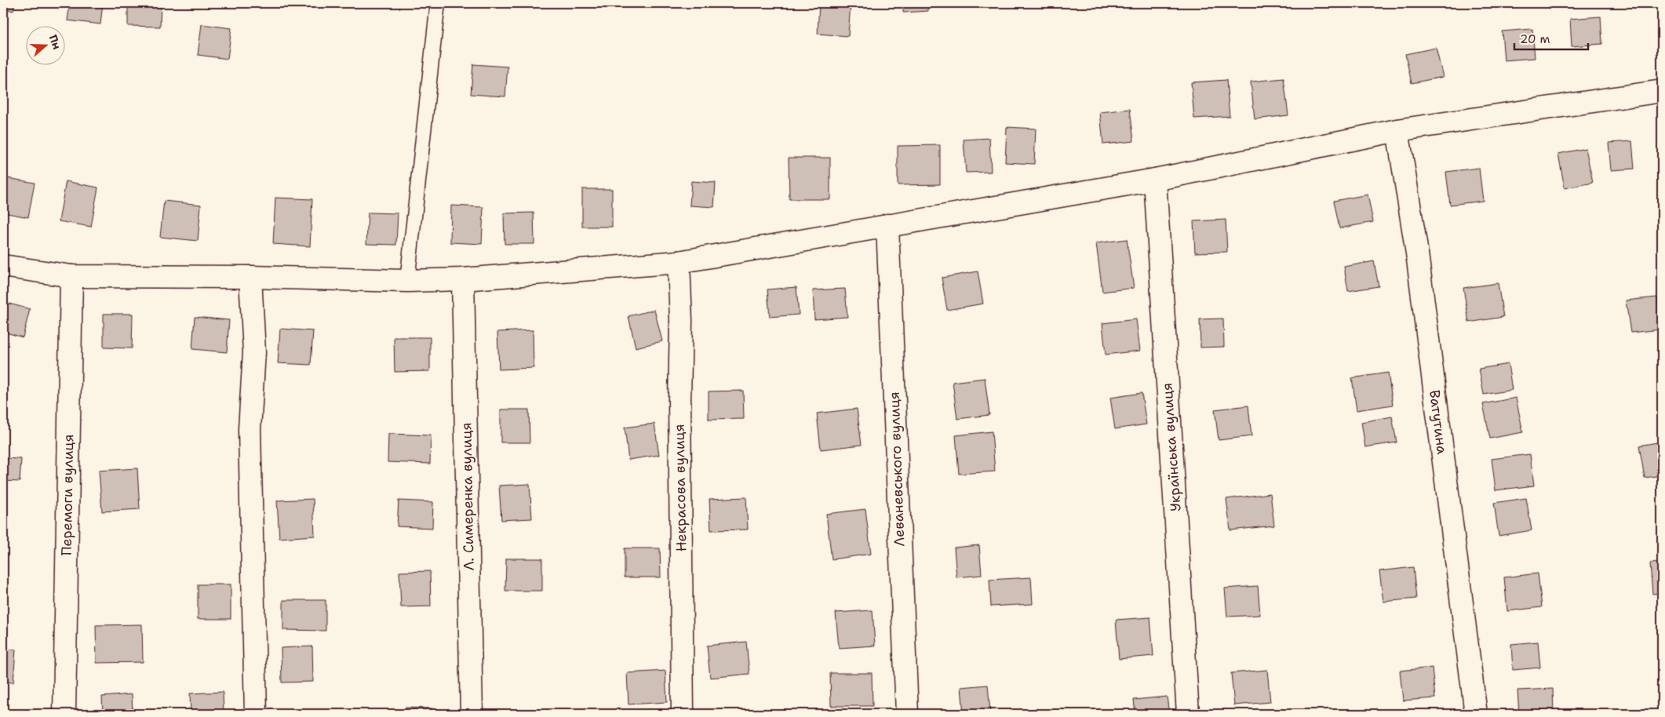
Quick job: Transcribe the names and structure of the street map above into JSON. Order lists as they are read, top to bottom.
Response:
{
  "streets": {
    "street": [
      "Ватутина",
      "Українська вулиця",
      "Леваневського вулиця",
      "Некрасова вулиця",
      "Перемоги вулиця",
      "Л. Симеренка вулиця"
    ]
  },
  "scale_bar": "20 m",
  "north": "right"
}
